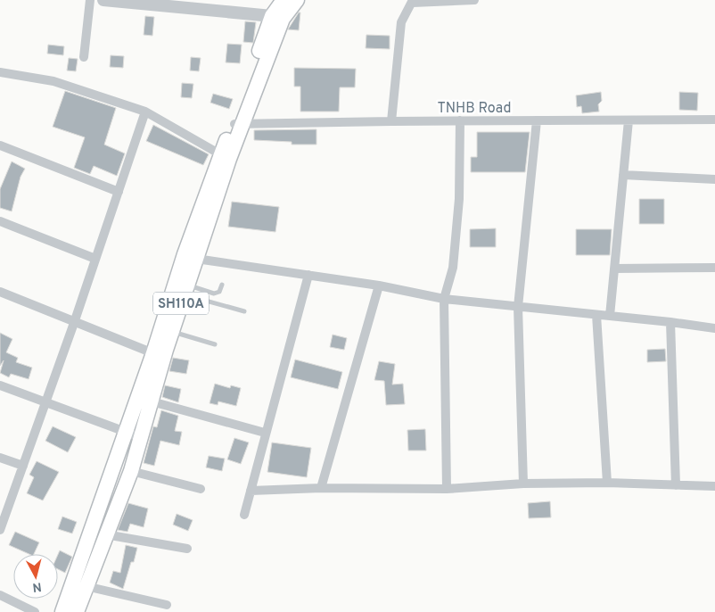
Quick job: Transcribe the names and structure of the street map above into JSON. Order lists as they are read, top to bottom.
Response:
{
  "streets": {
    "main road": ["SH110A"],
    "street": ["TNHB Road"]
  },
  "crossings": [
    ["TNHB Road", "SH110A"]
  ],
  "north": "bottom"
}
